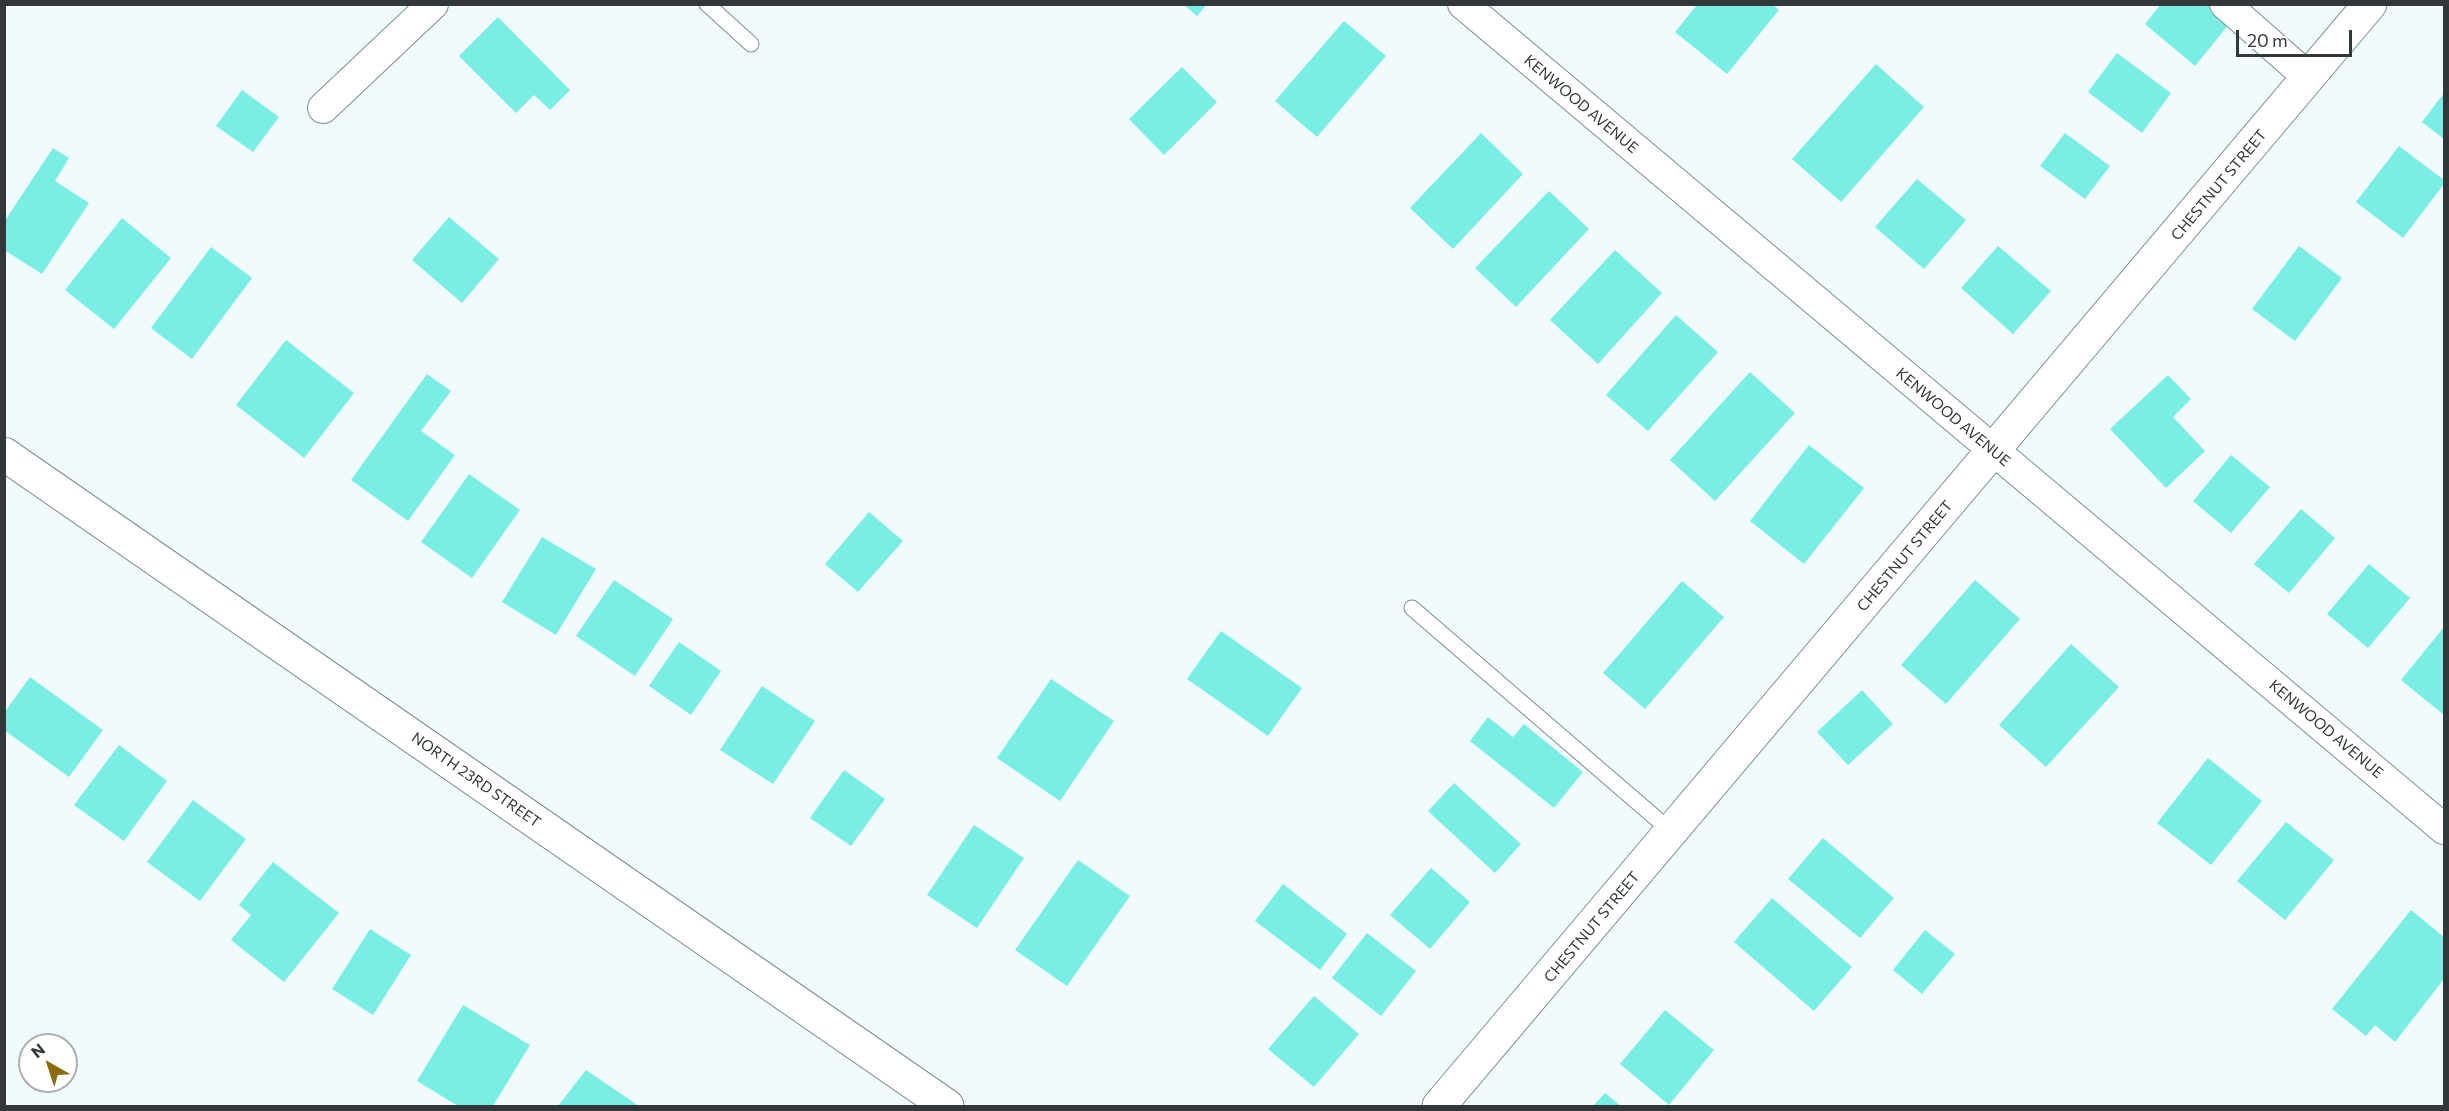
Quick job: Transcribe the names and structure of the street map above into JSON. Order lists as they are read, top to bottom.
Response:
{
  "streets": {
    "street": ["KENWOOD AVENUE", "CHESTNUT STREET", "NORTH 23RD STREET"]
  },
  "crossings": [
    ["KENWOOD AVENUE", "CHESTNUT STREET"]
  ],
  "scale_bar": "20 m",
  "north": "top left"
}
